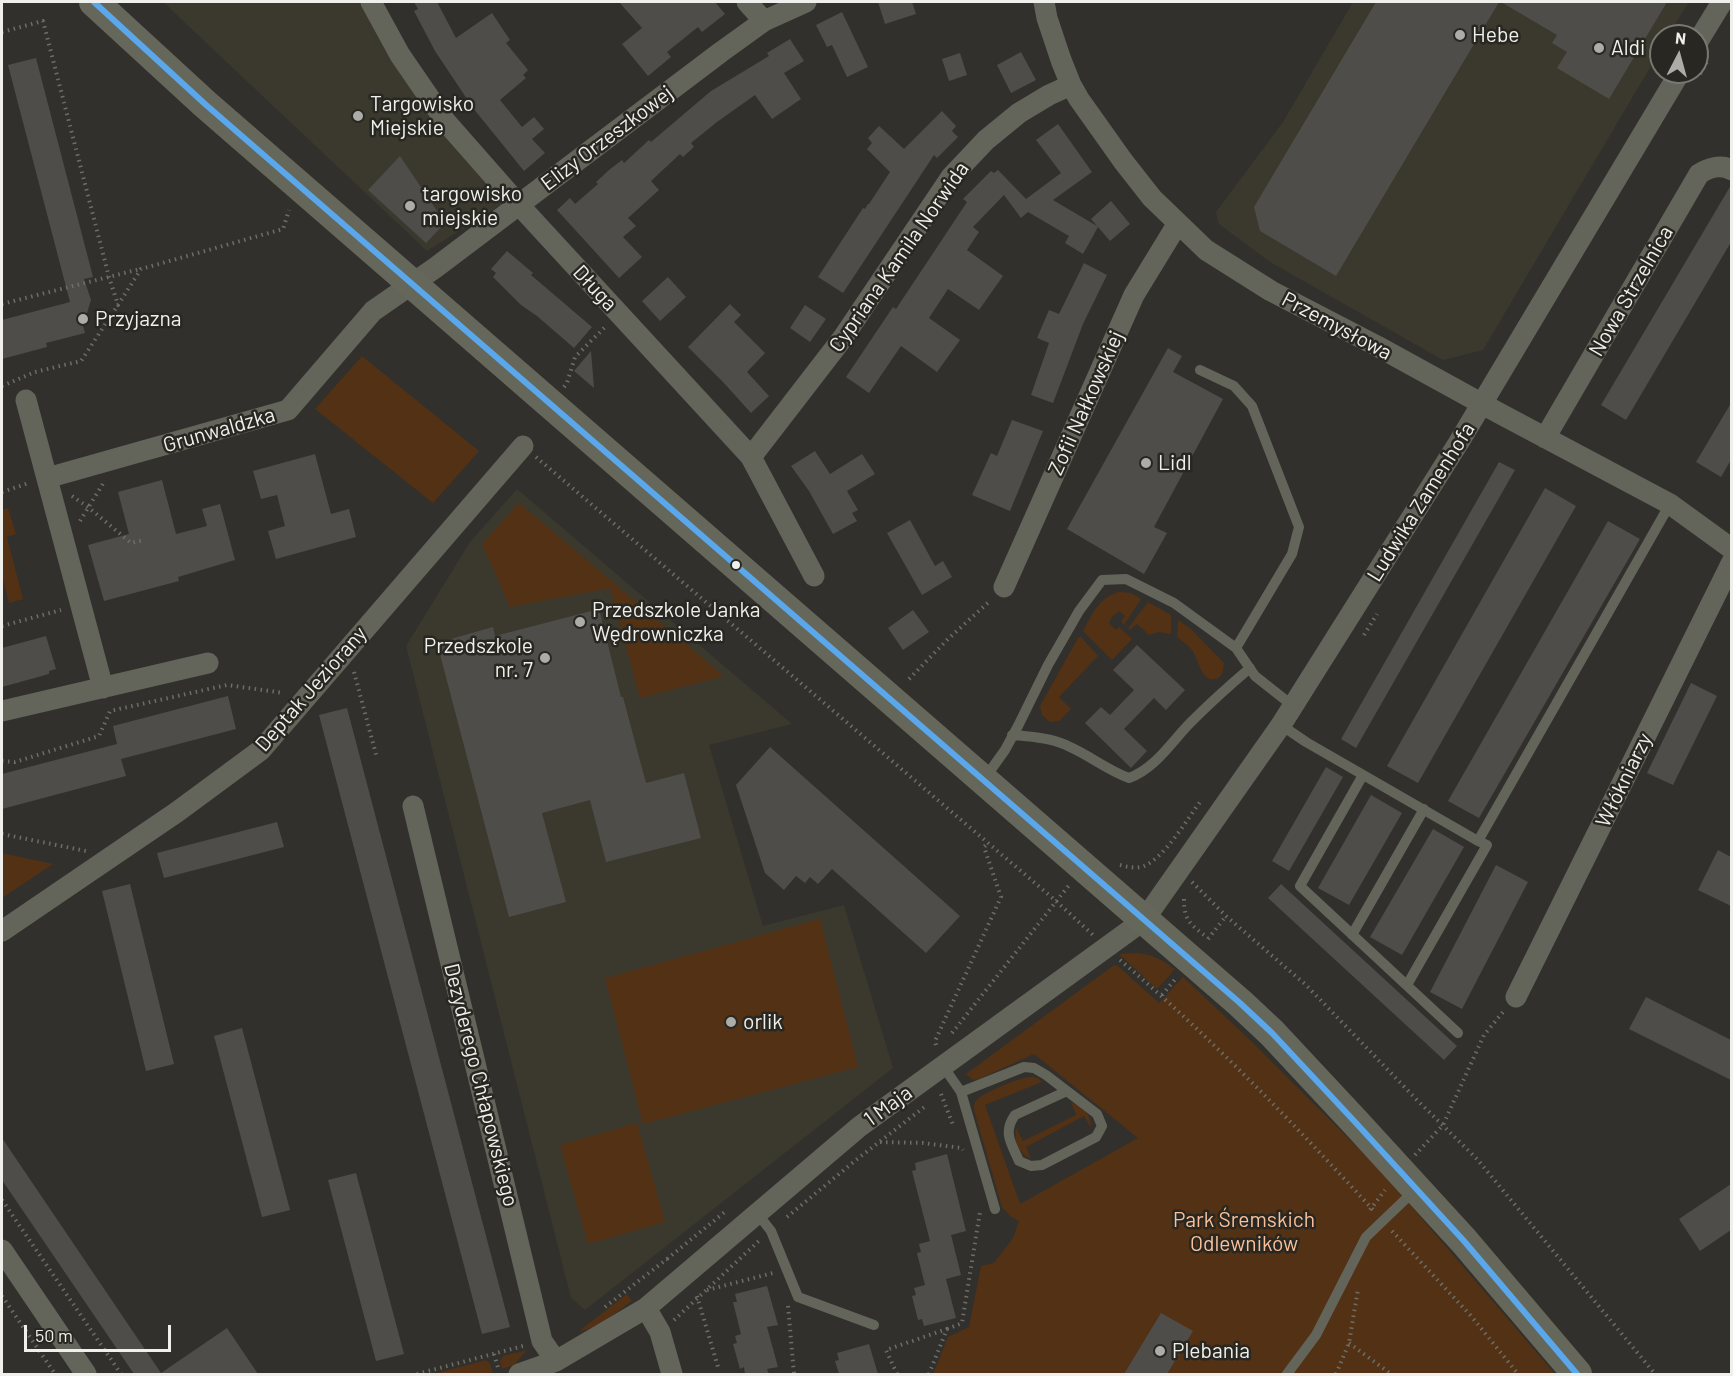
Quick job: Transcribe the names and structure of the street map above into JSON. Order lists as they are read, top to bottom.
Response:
{
  "streets": {
    "street": [
      "Elizy Orzeszkowej",
      "Cypriana Kamila Norwida",
      "Długa",
      "Nowa Strzelnica",
      "Przemysłowa",
      "Zofii Nałkowskiej",
      "Grunwaldzka",
      "Ludwika Zamenhofa",
      "Deptak Jeziorany",
      "Włókniarzy",
      "Dezyderego Chłapowskiego",
      "1 Maja"
    ]
  },
  "crossings": [
    ["Elizy Orzeszkowej", "Długa"],
    ["Elizy Orzeszkowej", "Grunwaldzka"],
    ["Cypriana Kamila Norwida", "Długa"],
    ["Cypriana Kamila Norwida", "Przemysłowa"],
    ["Nowa Strzelnica", "Przemysłowa"],
    ["Przemysłowa", "Zofii Nałkowskiej"],
    ["Przemysłowa", "Ludwika Zamenhofa"],
    ["Ludwika Zamenhofa", "1 Maja"],
    ["Dezyderego Chłapowskiego", "1 Maja"]
  ],
  "parks": ["Park Śremskich Odlewników"],
  "places": [
    "Hebe",
    "Aldi",
    "Targowisko Miejskie",
    "targowisko miejskie",
    "Przyjazna",
    "Lidl",
    "Przedszkole Janka Wędrowniczka",
    "Przedszkole nr. 7",
    "orlik",
    "Plebania"
  ],
  "scale_bar": "50 m",
  "north": "top"
}
